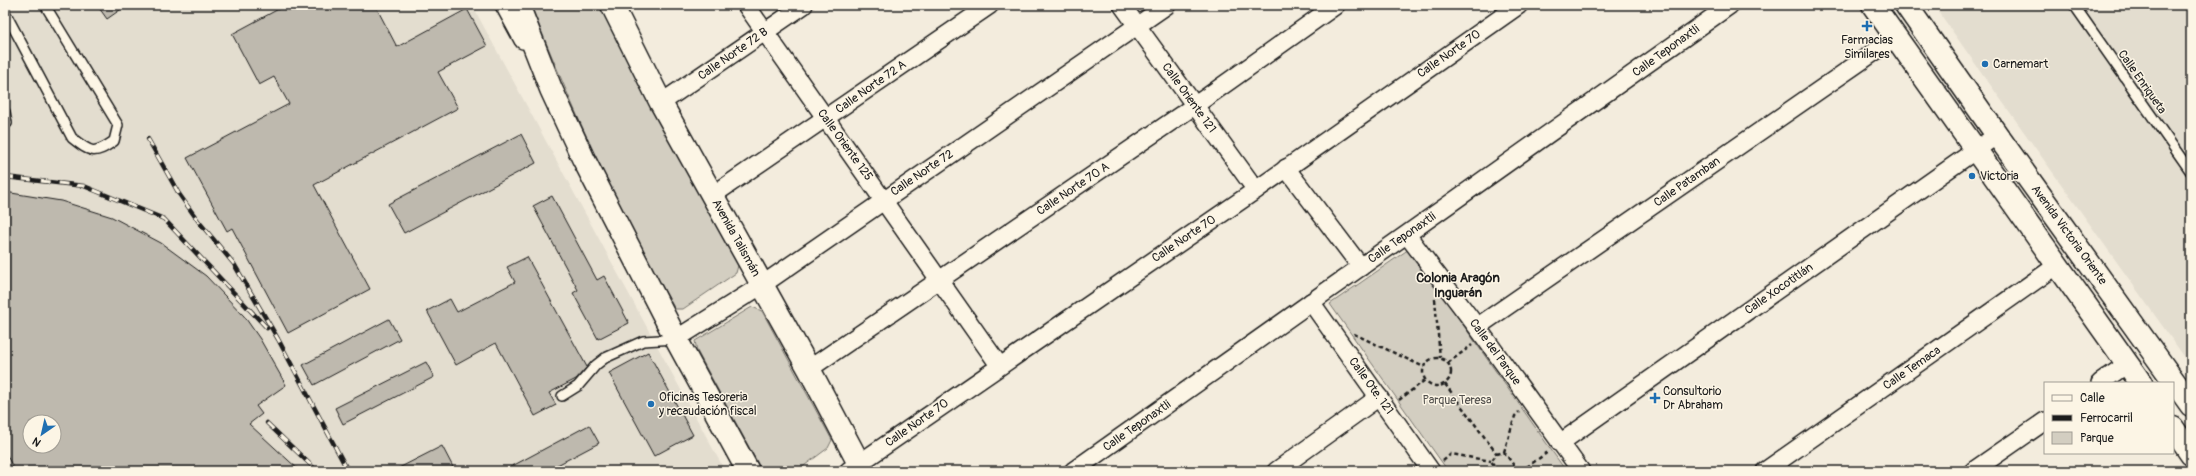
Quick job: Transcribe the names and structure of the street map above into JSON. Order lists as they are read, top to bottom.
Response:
{
  "streets": {
    "main road": ["Avenida Victoria Oriente", "Avenida Talismán"],
    "street": [
      "Calle Teponaxtli",
      "Calle Norte 72 B",
      "Calle Norte 70",
      "Calle Norte 72 A",
      "Calle Oriente 121",
      "Calle Oriente 125",
      "Calle Norte 72",
      "Calle Patamban",
      "Calle Norte 70 A",
      "Calle Xocotitlán",
      "Calle del Parque",
      "Calle Temaca",
      "Calle Ote. 121"
    ],
    "lane": ["Calle Enriqueta"]
  },
  "crossings": [
    ["Calle Teponaxtli", "Calle del Parque"],
    ["Calle Teponaxtli", "Calle Ote. 121"],
    ["Calle Norte 72 B", "Calle Oriente 125"],
    ["Calle Norte 72 B", "Avenida Talismán"],
    ["Calle Norte 70", "Calle Oriente 121"],
    ["Calle Norte 70", "Calle Oriente 125"],
    ["Calle Norte 70", "Avenida Talismán"],
    ["Calle Norte 72 A", "Calle Oriente 125"],
    ["Calle Norte 72 A", "Avenida Talismán"],
    ["Calle Oriente 121", "Calle Norte 72"],
    ["Calle Oriente 121", "Calle Norte 70 A"],
    ["Calle Oriente 125", "Calle Norte 72"],
    ["Calle Oriente 125", "Calle Norte 70 A"],
    ["Calle Norte 72", "Avenida Talismán"],
    ["Calle Patamban", "Calle del Parque"],
    ["Calle Norte 70 A", "Avenida Talismán"],
    ["Avenida Victoria Oriente", "Calle Xocotitlán"],
    ["Calle Xocotitlán", "Calle del Parque"]
  ],
  "districts": ["Colonia Aragón Inguarán"],
  "parks": ["Parque Teresa"],
  "places": {
    "health": ["Farmacias Similares", "Consultorio Dr Abraham"],
    "other": ["Carnemart", "Victoria", "Oficinas Tesoreria y recaudación fiscal"]
  },
  "legend": ["Calle", "Ferrocarril", "Parque"],
  "north": "bottom left"
}
